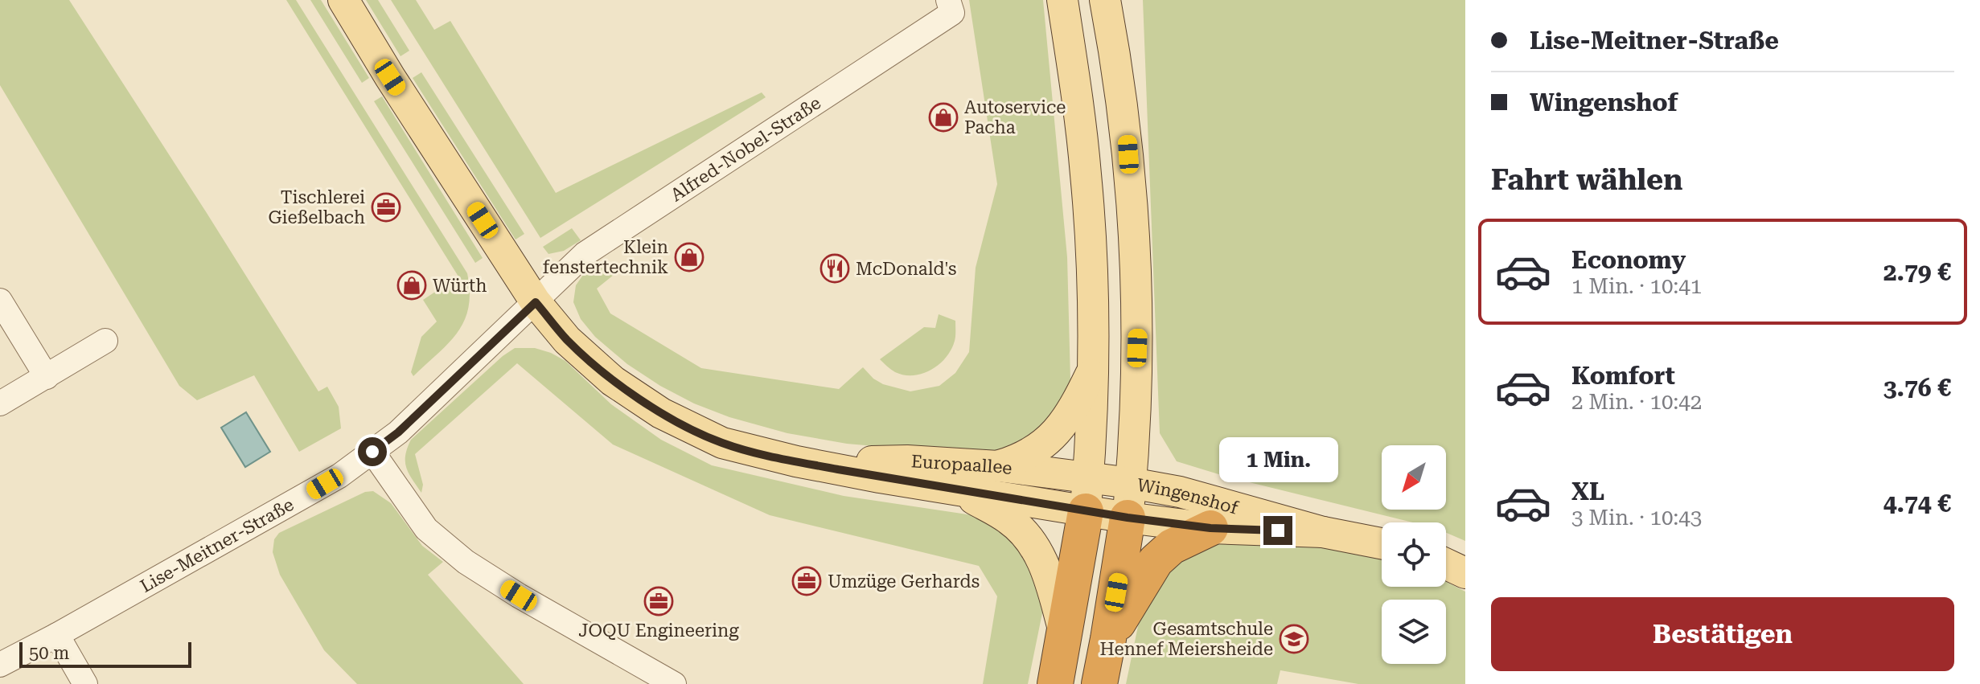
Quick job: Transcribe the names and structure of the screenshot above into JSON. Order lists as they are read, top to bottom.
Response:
{
  "streets": {
    "main road": ["Europaallee", "Wingenshof"],
    "street": ["Alfred-Nobel-Straße", "Lise-Meitner-Straße"]
  },
  "crossings": [
    ["Alfred-Nobel-Straße", "Europaallee"],
    ["Alfred-Nobel-Straße", "Lise-Meitner-Straße"],
    ["Europaallee", "Wingenshof"],
    ["Europaallee", "Lise-Meitner-Straße"]
  ],
  "places": {
    "shop": ["Autoservice Pacha", "Klein fenstertechnik", "Würth"],
    "office": ["Tischlerei Gießelbach", "Umzüge Gerhards", "JOQU Engineering"],
    "restaurant": ["McDonald's"],
    "school or university": ["Gesamtschule Hennef Meiersheide"]
  },
  "scale_bar": "50 m",
  "north": "bottom left",
  "page": {
    "banner": ["Lise-Meitner-Straße", "Wingenshof"],
    "heading": "Fahrt wählen",
    "list": [
      {
        "name": "Economy",
        "note": "1 Min. · 10:41",
        "value": "2.79 €"
      },
      {
        "name": "Komfort",
        "note": "2 Min. · 10:42",
        "value": "3.76 €"
      },
      {
        "name": "XL",
        "note": "3 Min. · 10:43",
        "value": "4.74 €"
      }
    ],
    "bubble": "1 Min.",
    "buttons": "Bestätigen",
    "scale": "50 m"
  }
}
